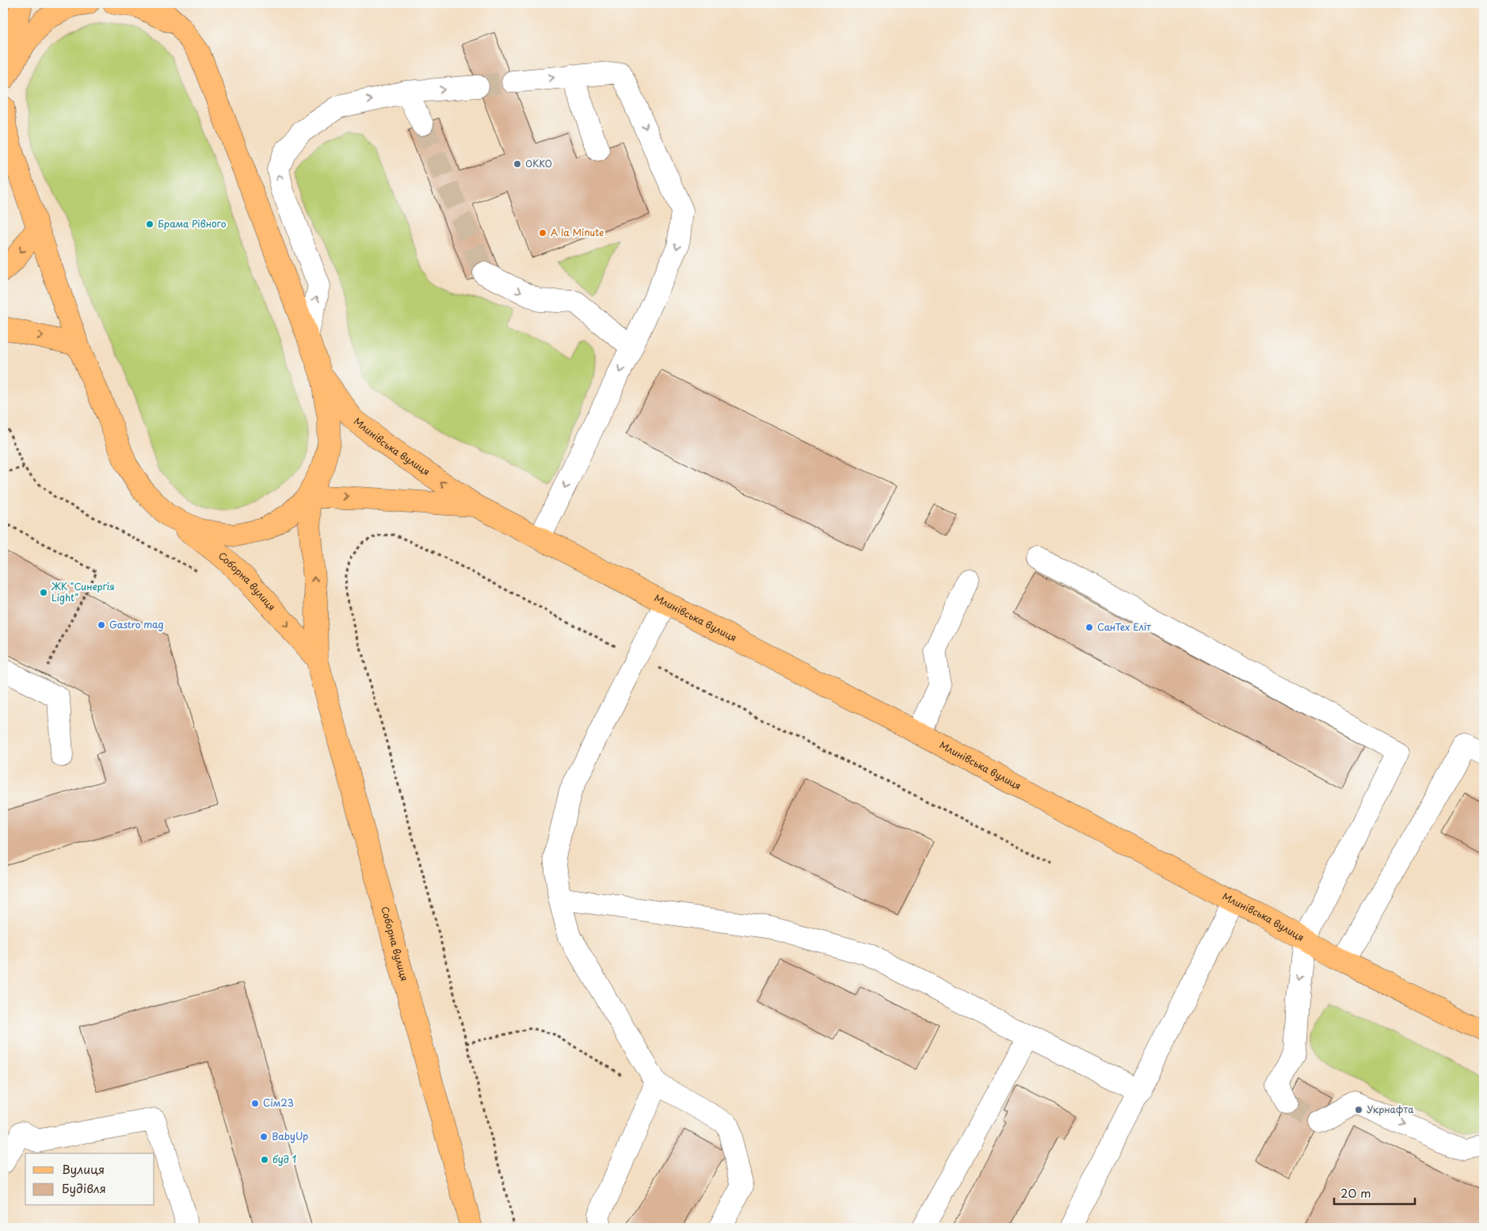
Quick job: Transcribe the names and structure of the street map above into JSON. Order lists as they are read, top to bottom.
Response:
{
  "streets": {
    "main road": ["Млинівська вулиця", "Соборна вулиця"]
  },
  "crossings": [
    ["Млинівська вулиця", "Соборна вулиця"]
  ],
  "places": [
    "ОККО",
    "Брама Рівного",
    "A la Minute",
    "ЖК \"Синергія Light\"",
    "Gastro mag",
    "СанТех Еліт",
    "Сім23",
    "Укрнафта",
    "BabyUp",
    "буд 1"
  ],
  "legend": ["Вулиця", "Будівля"],
  "scale_bar": "20 m"
}
